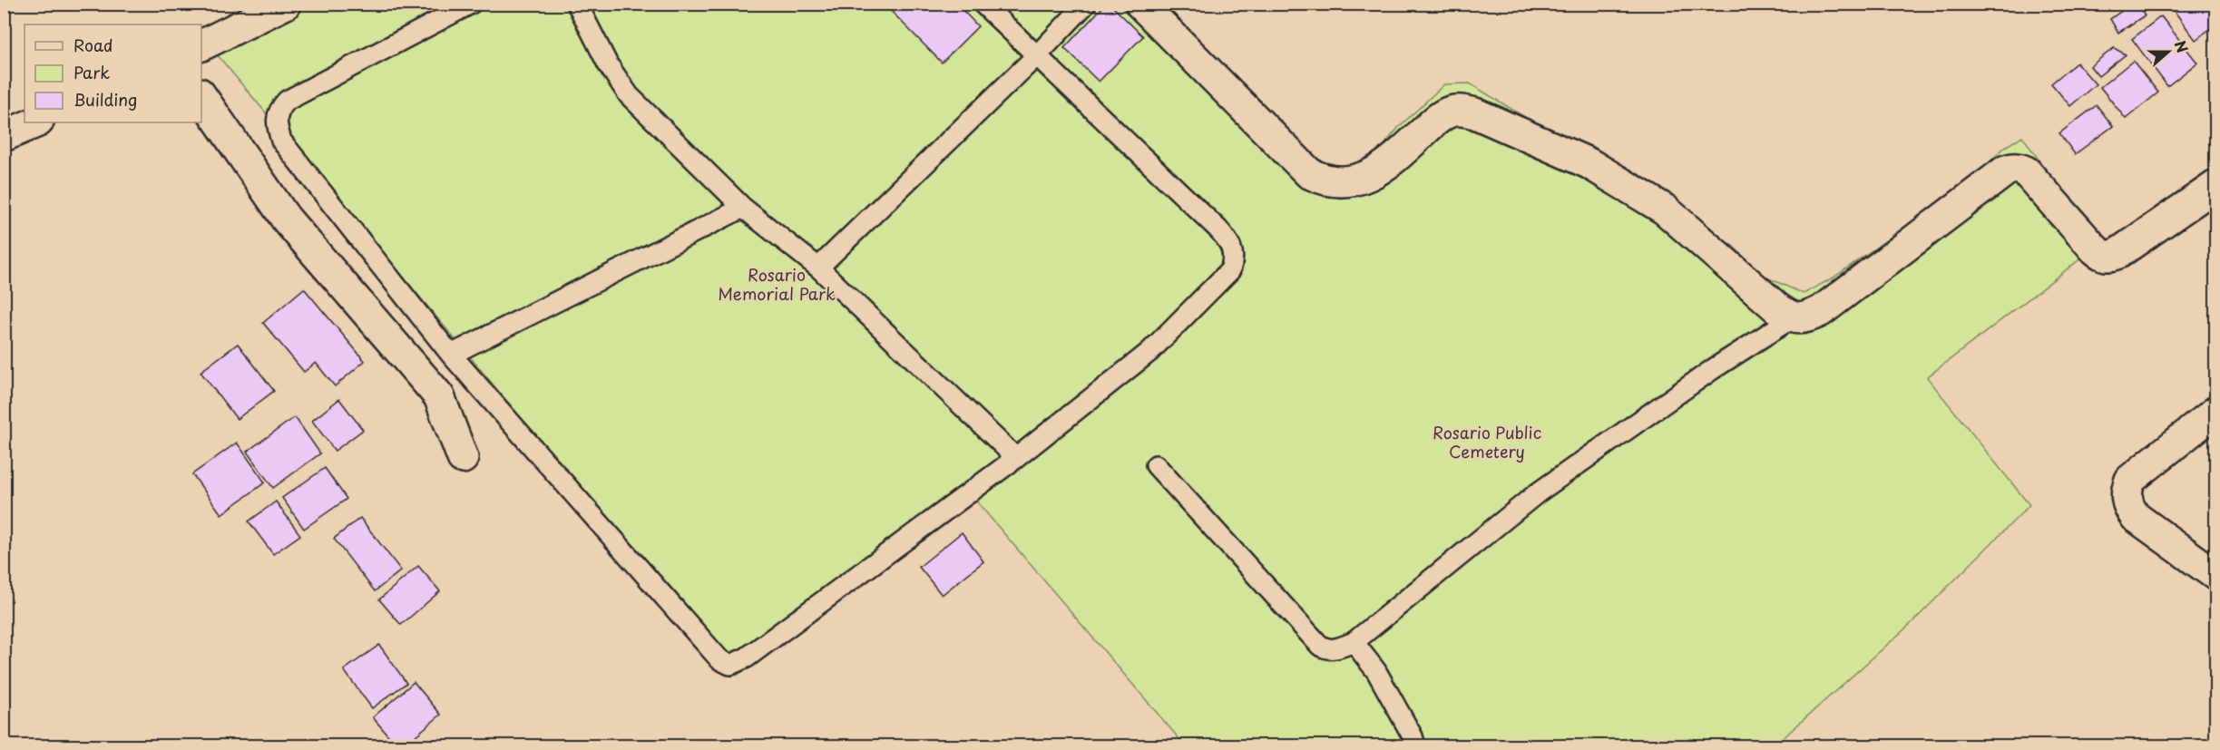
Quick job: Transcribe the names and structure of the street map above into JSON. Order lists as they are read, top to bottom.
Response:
{
  "parks": ["Rosario Memorial Park", "Rosario Public Cemetery"],
  "legend": ["Road", "Park", "Building"],
  "north": "right"
}
